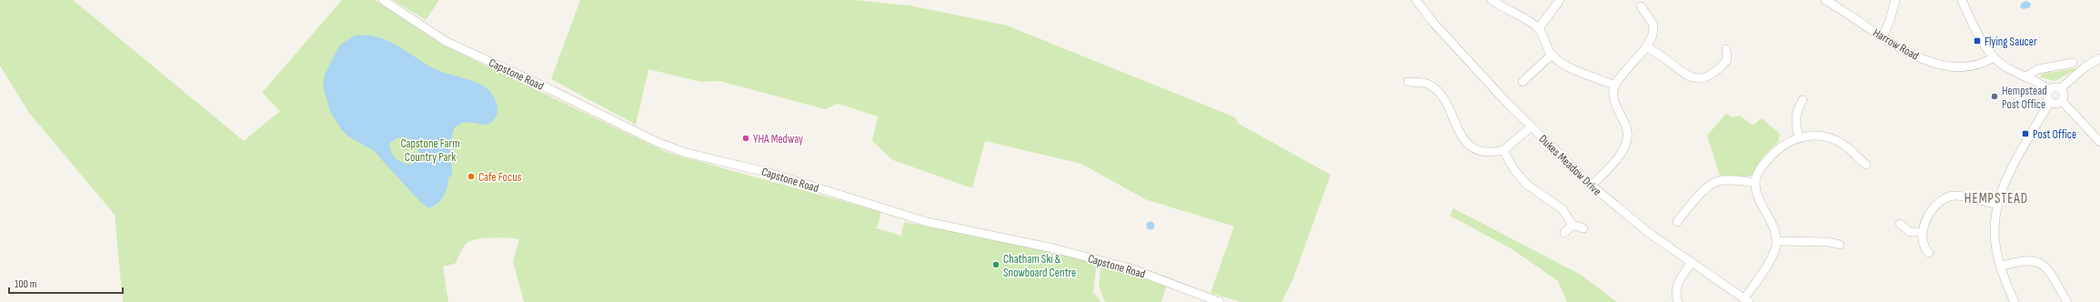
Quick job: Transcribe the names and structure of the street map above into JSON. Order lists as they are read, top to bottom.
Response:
{
  "streets": {
    "street": ["Harrow Road", "Capstone Road", "Dukes Meadow Drive"]
  },
  "districts": ["HEMPSTEAD"],
  "parks": ["Capstone Farm Country Park"],
  "places": {
    "transit": ["Flying Saucer", "Post Office"],
    "other": [
      "Hempstead Post Office",
      "YHA Medway",
      "Cafe Focus",
      "Chatham Ski & Snowboard Centre"
    ]
  },
  "scale_bar": "100 m"
}
